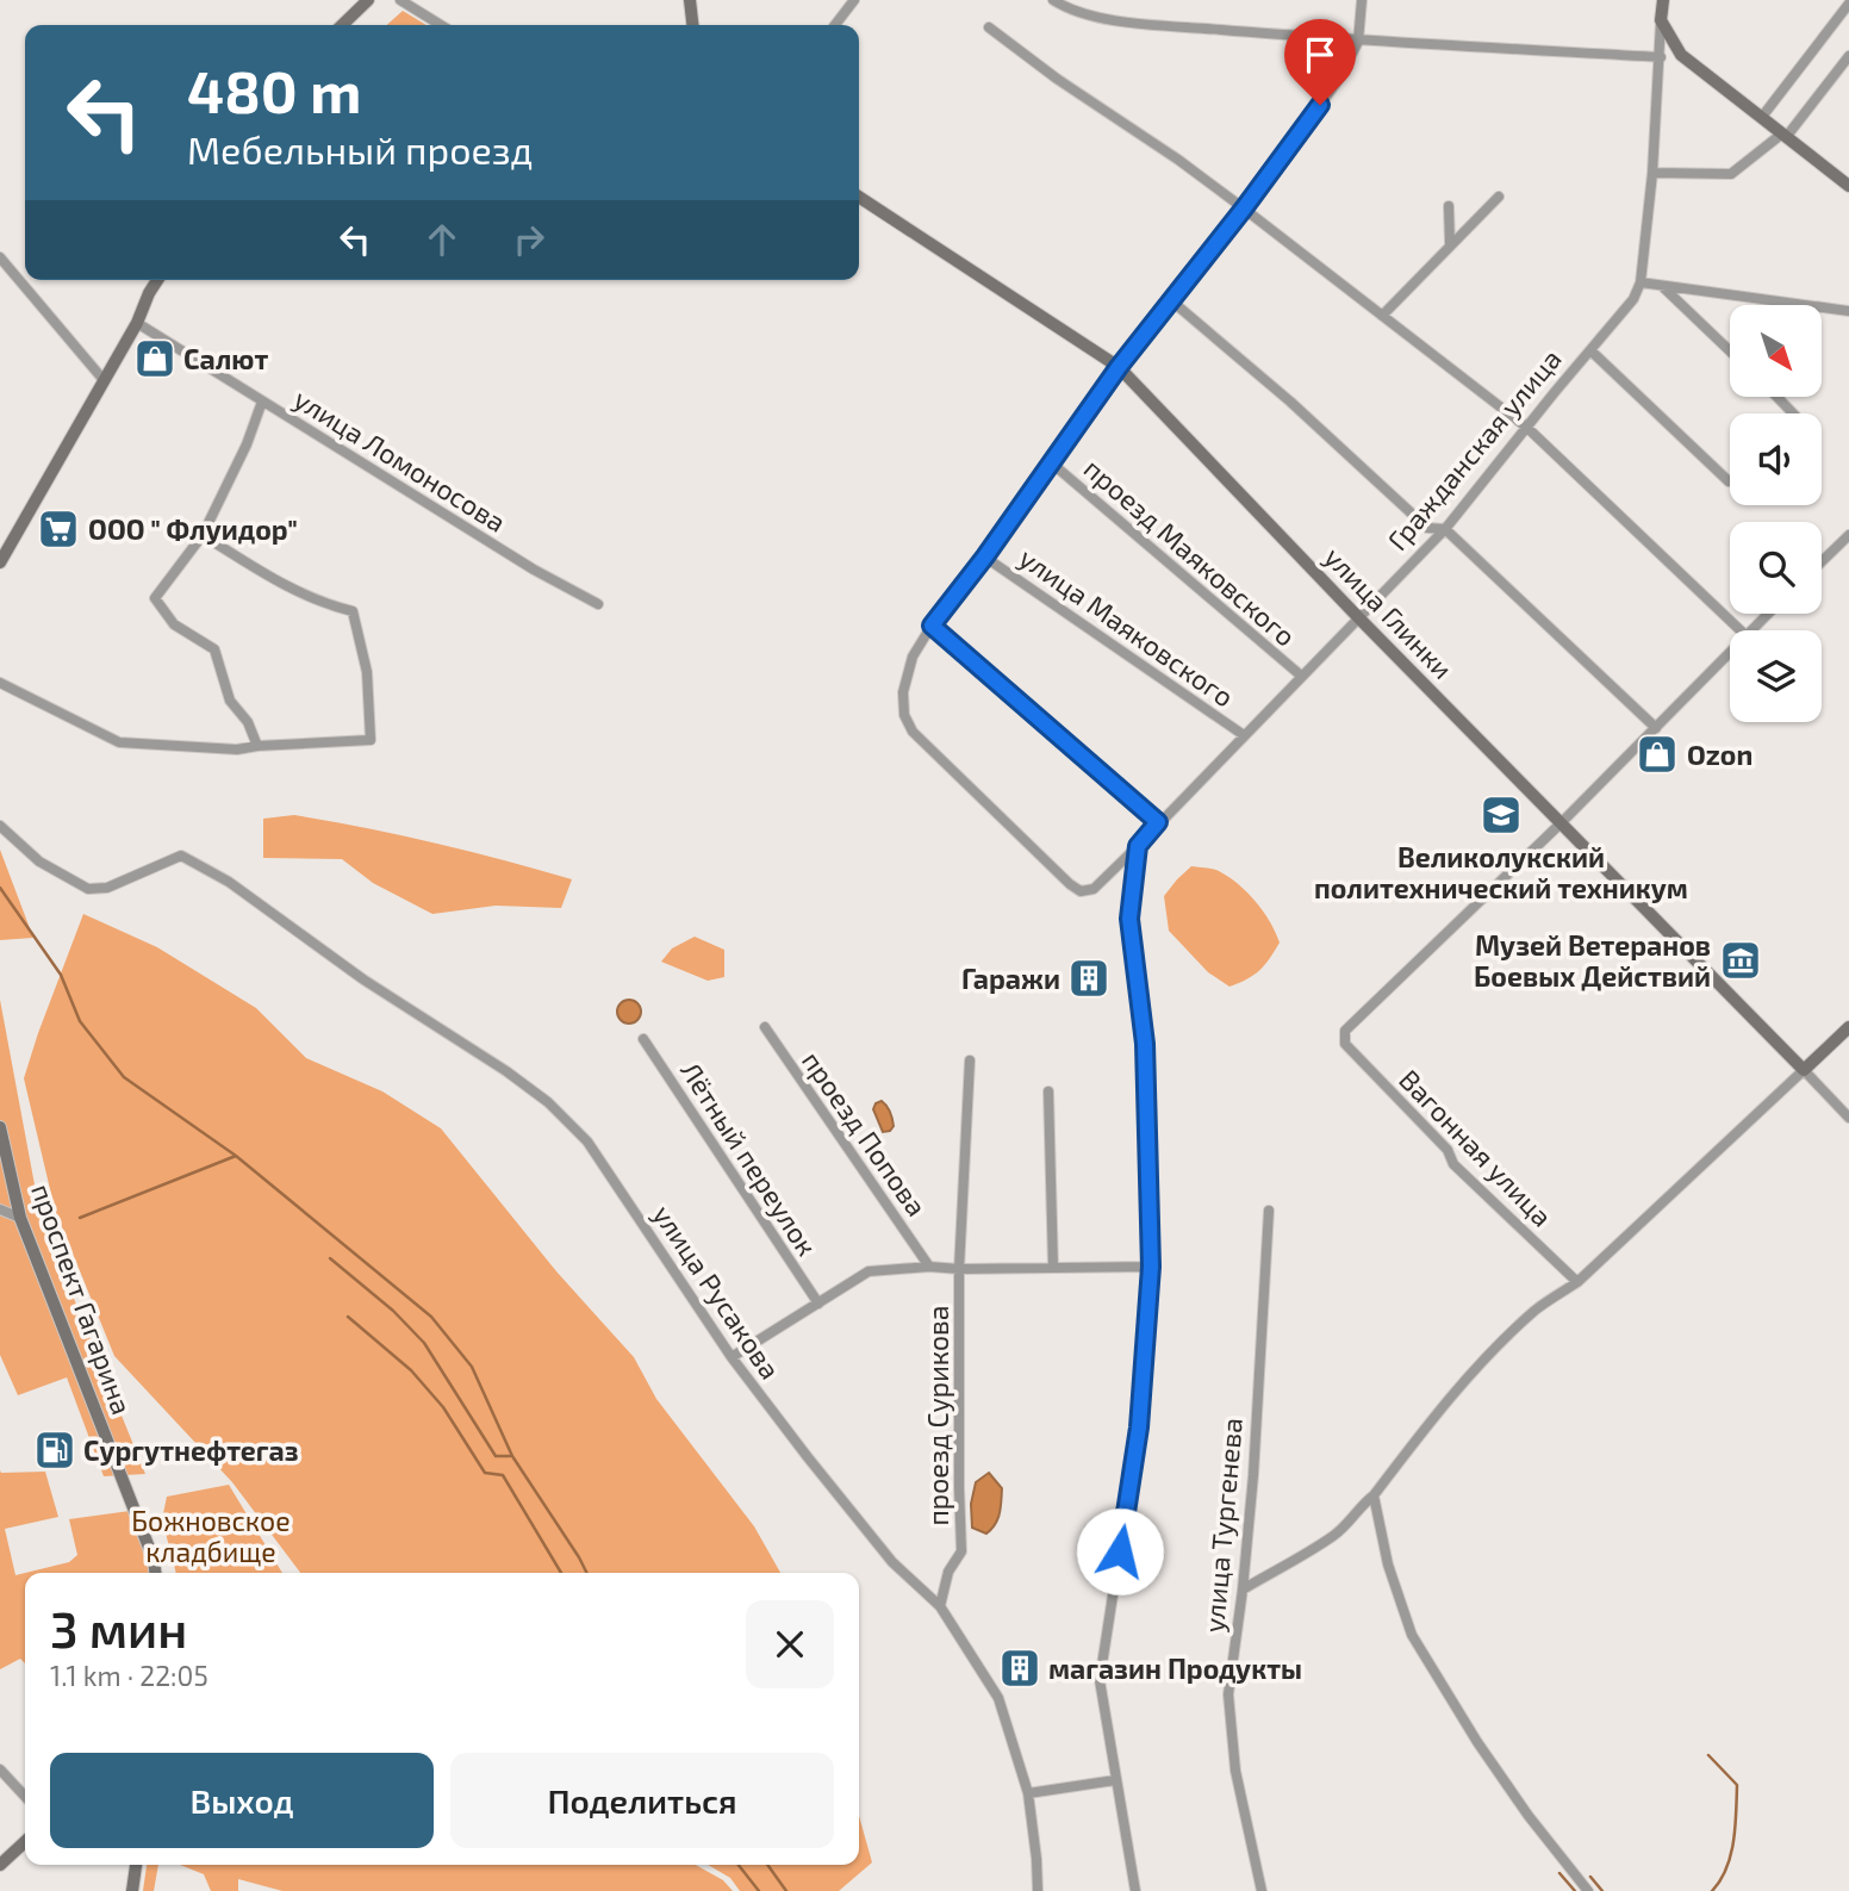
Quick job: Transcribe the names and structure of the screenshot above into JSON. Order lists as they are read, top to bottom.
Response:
{
  "streets": {
    "street": [
      "Гражданская улица",
      "улица Ломоносова",
      "проезд Маяковского",
      "улица Глинки",
      "улица Маяковского",
      "проезд Попова",
      "Вагонная улица",
      "Лётный переулок",
      "улица Русакова",
      "проспект Гагарина",
      "проезд Сурикова",
      "улица Тургенева"
    ]
  },
  "crossings": [
    ["Гражданская улица", "проезд Маяковского"],
    ["Гражданская улица", "улица Глинки"],
    ["Гражданская улица", "улица Маяковского"],
    ["улица Глинки", "Вагонная улица"],
    ["проезд Попова", "проезд Сурикова"],
    ["улица Русакова", "проезд Сурикова"]
  ],
  "parks": ["Божновское кладбище"],
  "places": {
    "shop": ["Салют", "Ozon"],
    "supermarket": ["ООО \" Флуидор\""],
    "school or university": ["Великолукский политехнический техникум"],
    "museum": ["Музей Ветеранов Боевых Действий"],
    "building": ["Гаражи", "магазин Продукты"],
    "fuel station": ["Сургутнефтегаз"]
  },
  "north": "bottom right",
  "page": {
    "turn": ["480 m", "Мебельный проезд"],
    "heading": ["3 мин", "1.1 km · 22:05"],
    "buttons": ["Выход", "Поделиться"]
  }
}
